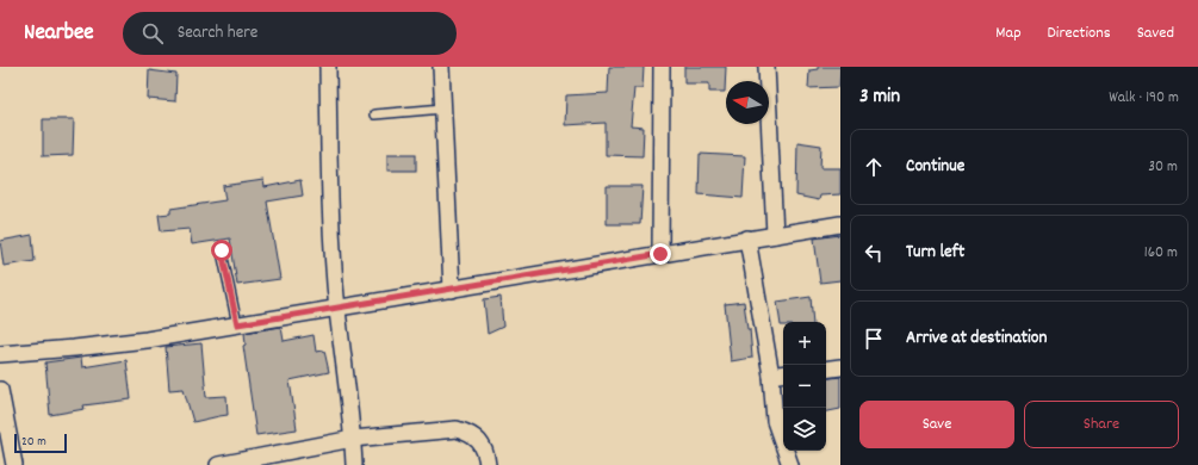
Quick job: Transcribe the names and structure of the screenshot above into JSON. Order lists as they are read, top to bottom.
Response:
{
  "scale_bar": "20 m",
  "north": "left",
  "page": {
    "header": "Nearbee",
    "search": "Search here",
    "nav": ["Map", "Directions", "Saved"],
    "heading": ["3 min", "Walk · 190 m"],
    "list": [
      ["Continue", "30 m"],
      ["Turn left", "160 m"],
      "Arrive at destination"
    ],
    "map_buttons": ["+", "−"],
    "buttons": ["Save", "Share"],
    "scale": "20 m"
  }
}
